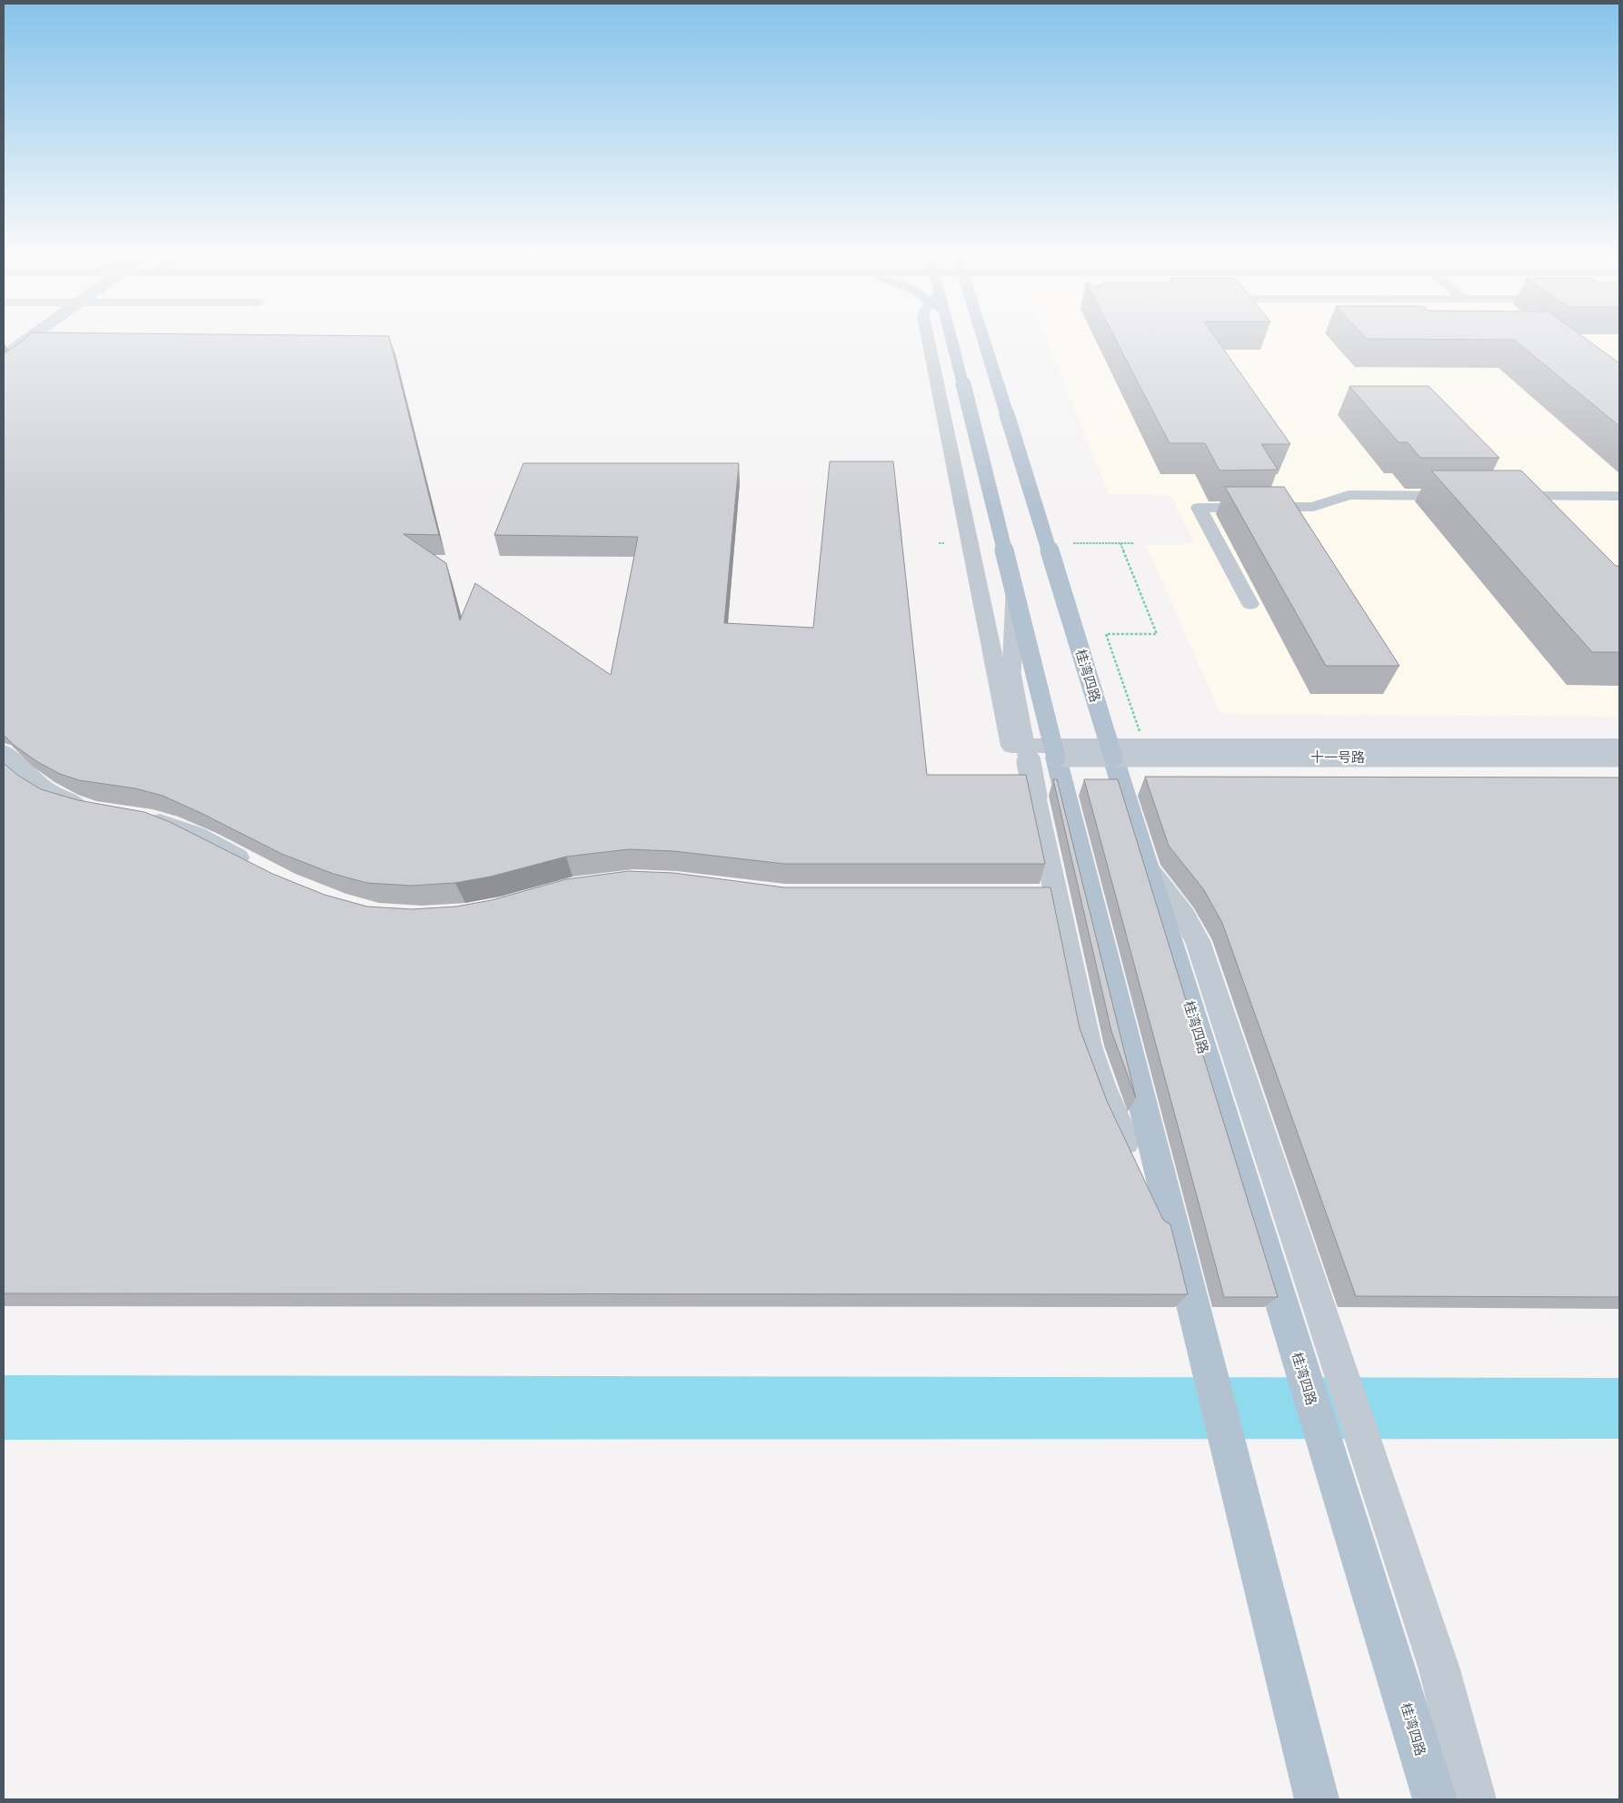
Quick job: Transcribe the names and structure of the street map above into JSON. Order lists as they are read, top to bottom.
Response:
{
  "streets": {
    "main road": ["桂湾四路"],
    "street": ["十一号路"]
  },
  "crossings": [
    ["桂湾四路", "十一号路"]
  ]
}
